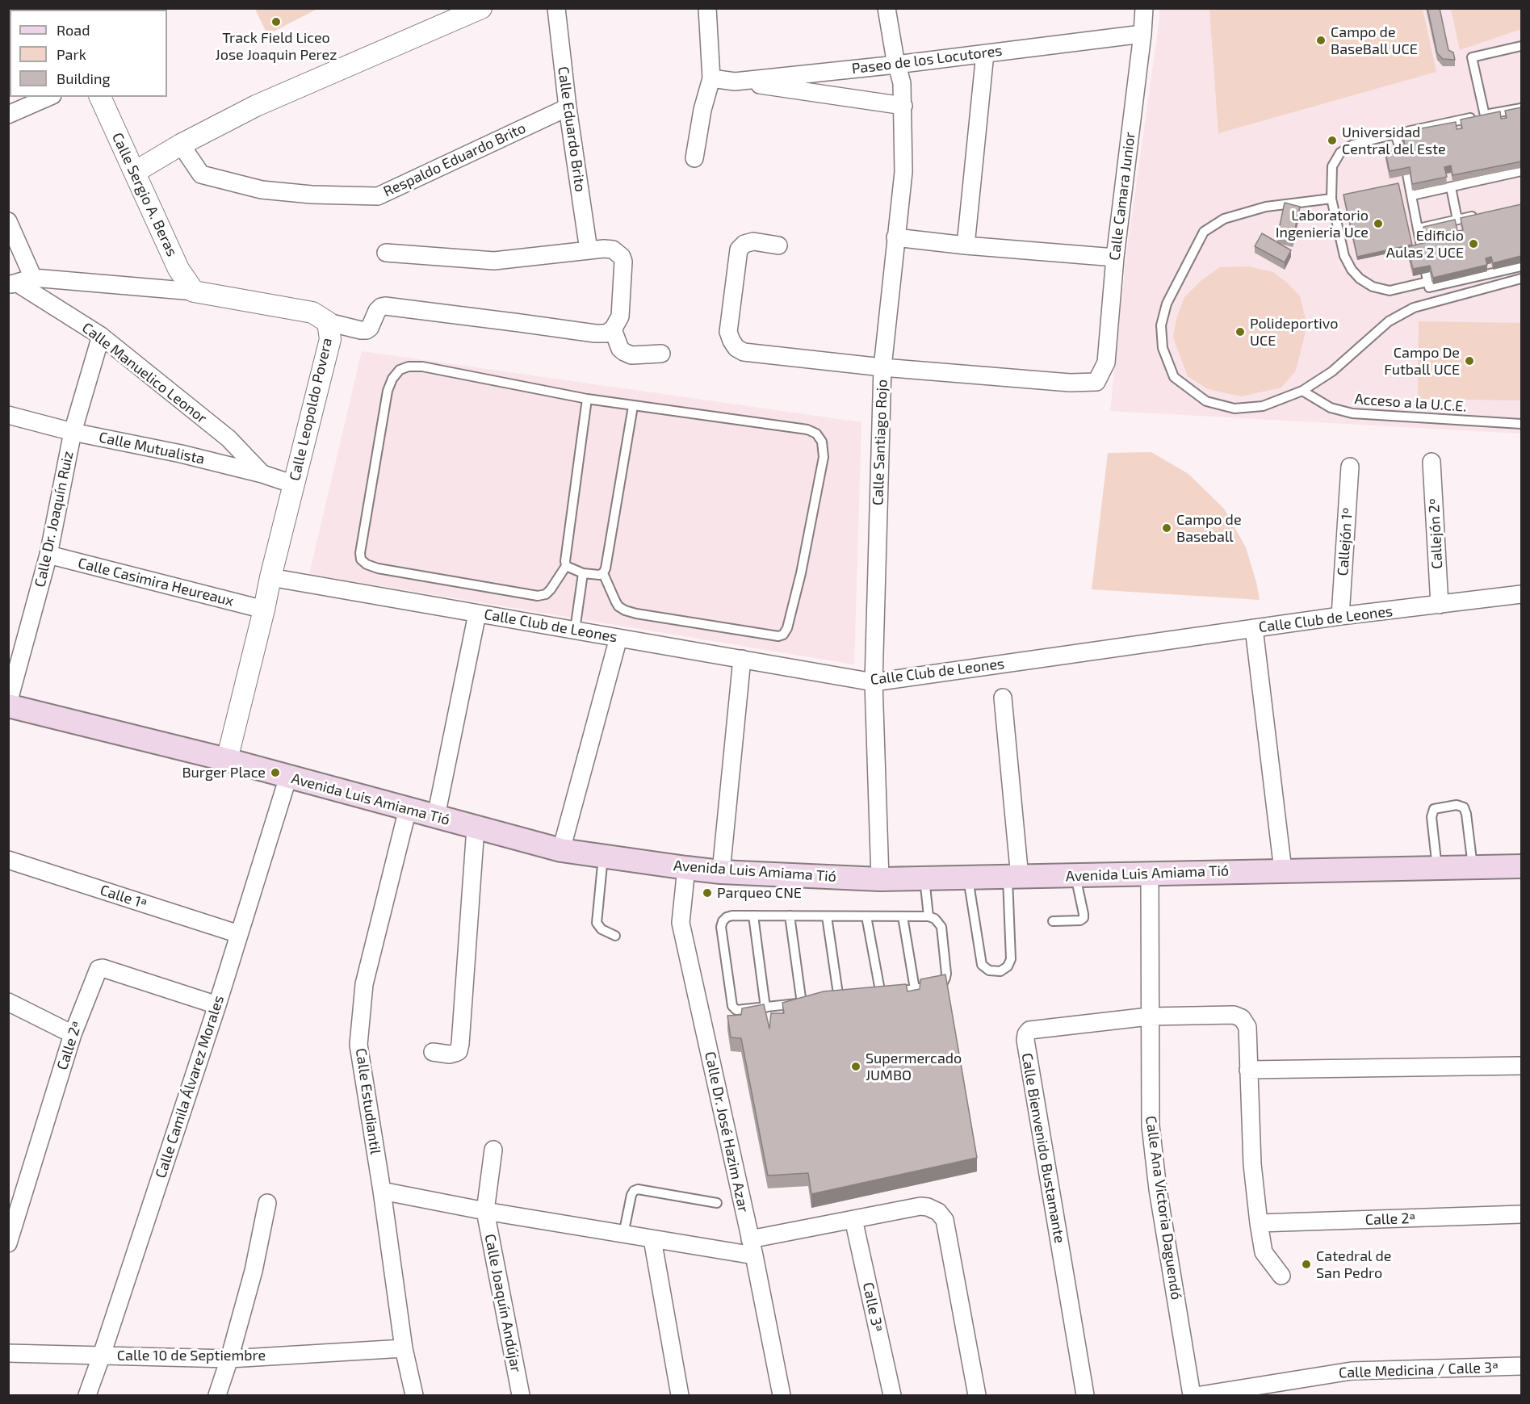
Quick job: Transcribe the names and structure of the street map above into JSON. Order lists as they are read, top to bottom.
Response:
{
  "streets": {
    "main road": ["Avenida Luis Amiama Tió"],
    "street": [
      "Paseo de los Locutores",
      "Calle Eduardo Brito",
      "Respaldo Eduardo Brito",
      "Calle Sergio A. Beras",
      "Calle Camara Junior",
      "Calle Manuelico Leonor",
      "Calle Leopoldo Povera",
      "Calle Santiago Rojo",
      "Calle Mutualista",
      "Calle Dr. Joaquín Ruiz",
      "Callejón 2º",
      "Callejón 1º",
      "Calle Casimira Heureaux",
      "Calle Club de Leones",
      "Calle 1ª",
      "Calle 2ª",
      "Calle Camila Álvarez Morales",
      "Calle Estudiantil",
      "Calle Dr. José Hazim Azar",
      "Calle Bienvenido Bustamante",
      "Calle Ana Victoria Daguendó",
      "Calle Joaquín Andújar",
      "Calle 3ª",
      "Calle 10 de Septiembre",
      "Calle Medicina / Calle 3ª"
    ],
    "lane": ["Acceso a la U.C.E."]
  },
  "crossings": [
    ["Paseo de los Locutores", "Calle Camara Junior"],
    ["Paseo de los Locutores", "Calle Santiago Rojo"],
    ["Calle Eduardo Brito", "Respaldo Eduardo Brito"],
    ["Calle Sergio A. Beras", "Calle Leopoldo Povera"],
    ["Calle Camara Junior", "Calle Santiago Rojo"],
    ["Calle Manuelico Leonor", "Calle Leopoldo Povera"],
    ["Calle Manuelico Leonor", "Calle Mutualista"],
    ["Calle Manuelico Leonor", "Calle Dr. Joaquín Ruiz"],
    ["Calle Leopoldo Povera", "Calle Mutualista"],
    ["Calle Leopoldo Povera", "Calle Casimira Heureaux"],
    ["Calle Leopoldo Povera", "Calle Club de Leones"],
    ["Calle Leopoldo Povera", "Avenida Luis Amiama Tió"],
    ["Calle Santiago Rojo", "Calle Club de Leones"],
    ["Calle Santiago Rojo", "Avenida Luis Amiama Tió"],
    ["Calle Mutualista", "Calle Dr. Joaquín Ruiz"],
    ["Calle Dr. Joaquín Ruiz", "Calle Casimira Heureaux"],
    ["Calle Dr. Joaquín Ruiz", "Avenida Luis Amiama Tió"],
    ["Callejón 2º", "Calle Club de Leones"],
    ["Callejón 1º", "Calle Club de Leones"],
    ["Avenida Luis Amiama Tió", "Calle Camila Álvarez Morales"],
    ["Avenida Luis Amiama Tió", "Calle Estudiantil"],
    ["Avenida Luis Amiama Tió", "Calle Dr. José Hazim Azar"],
    ["Avenida Luis Amiama Tió", "Calle Ana Victoria Daguendó"],
    ["Calle 1ª", "Calle Camila Álvarez Morales"],
    ["Calle 2ª", "Calle Camila Álvarez Morales"],
    ["Calle 2ª", "Calle Bienvenido Bustamante"],
    ["Calle Camila Álvarez Morales", "Calle 10 de Septiembre"],
    ["Calle Estudiantil", "Calle 10 de Septiembre"],
    ["Calle Bienvenido Bustamante", "Calle Ana Victoria Daguendó"]
  ],
  "places": [
    "Track Field Liceo Jose Joaquin Perez",
    "Campo de BaseBall UCE",
    "Universidad Central del Este",
    "Laboratorio Ingenieria Uce",
    "Edificio Aulas 2 UCE",
    "Polideportivo UCE",
    "Campo De Futball UCE",
    "Campo de Baseball",
    "Burger Place",
    "Parqueo CNE",
    "Supermercado JUMBO",
    "Catedral de San Pedro"
  ],
  "legend": ["Road", "Park", "Building"]
}
